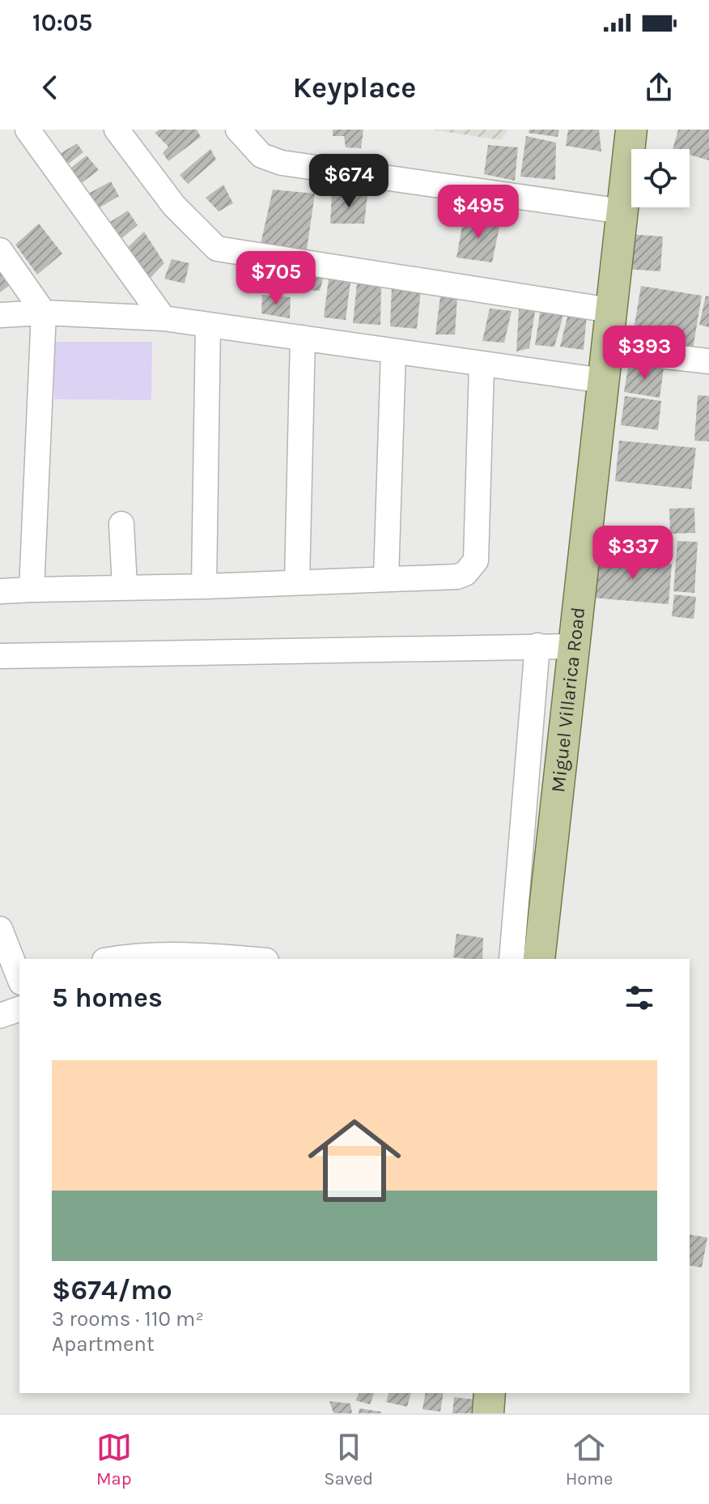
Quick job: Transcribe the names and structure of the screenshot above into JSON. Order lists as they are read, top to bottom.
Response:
{
  "streets": {
    "main road": ["Miguel Villarica Road"]
  },
  "page": {
    "status": "10:05",
    "header": "Keyplace",
    "price": [
      "$674",
      "$495",
      "$705",
      "$393",
      "$337"
    ],
    "heading": "5 homes",
    "list": [
      {
        "name": "$674/mo",
        "note": "3 rooms · 110 m² · Apartment"
      }
    ],
    "tabs": ["Map", "Saved", "Home"]
  }
}
